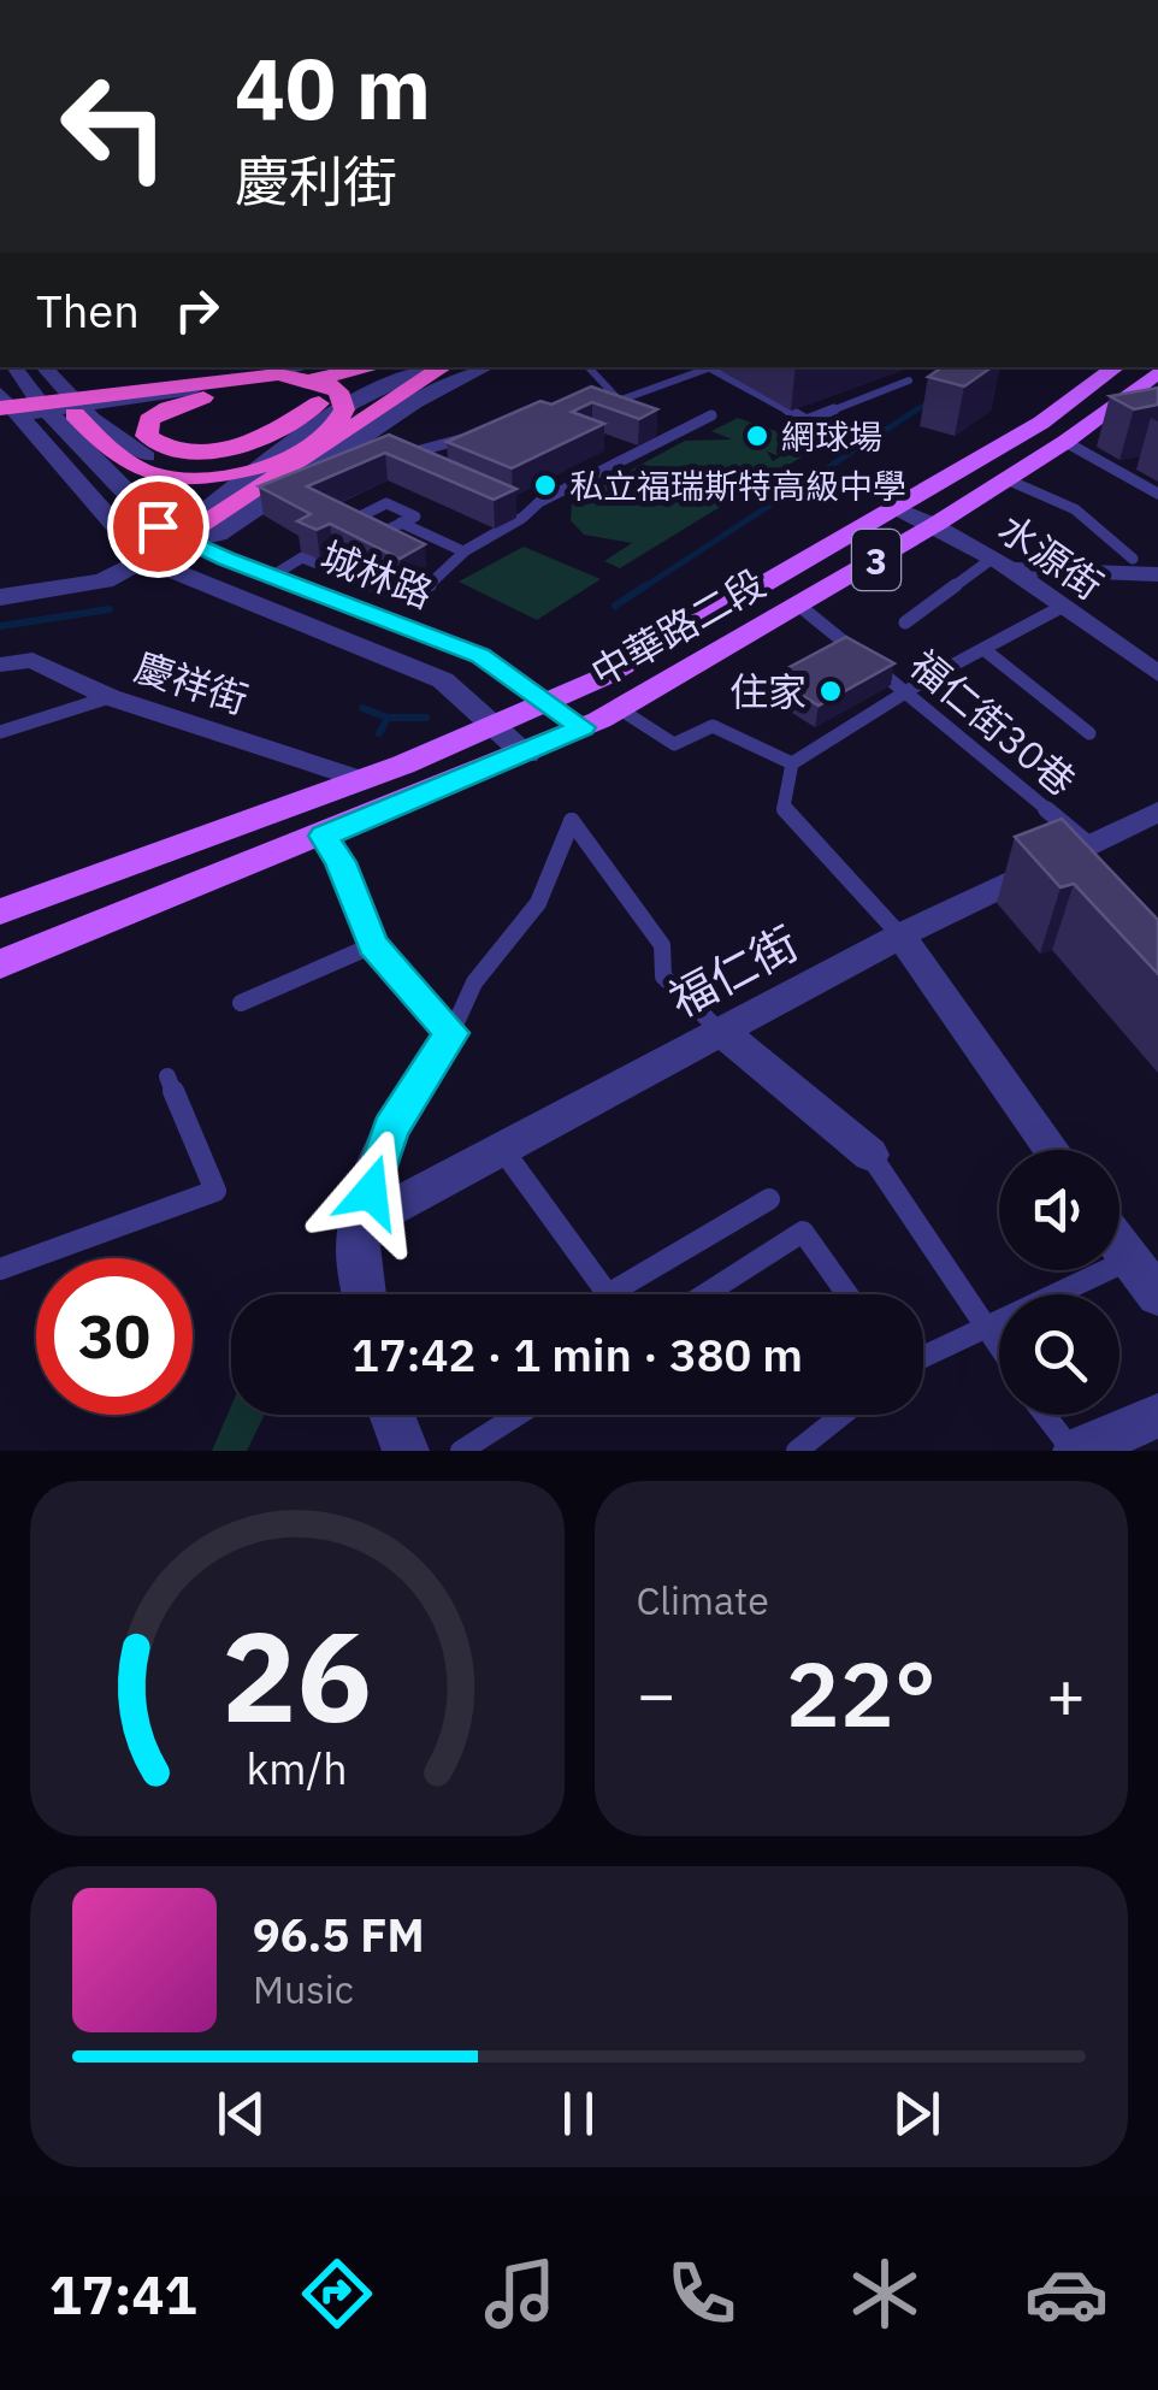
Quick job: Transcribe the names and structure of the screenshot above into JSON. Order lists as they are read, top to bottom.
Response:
{
  "streets": {
    "main road": ["3", "中華路二段"],
    "street": [
      "水源街",
      "城林路",
      "慶祥街",
      "福仁街"
    ],
    "lane": ["福仁街30巷"]
  },
  "crossings": [
    ["水源街", "中華路二段"],
    ["城林路", "中華路二段"],
    ["中華路二段", "慶祥街"],
    ["中華路二段", "福仁街30巷"],
    ["福仁街30巷", "福仁街"]
  ],
  "places": ["網球場", "私立福瑞斯特高級中學", "住家"],
  "page": {
    "turn": ["40 m", "慶利街"],
    "then": "Then",
    "limit": "30",
    "trip": "17:42 · 1 min · 380 m",
    "tile": "Climate",
    "heat": ["−", "22°", "+"],
    "song": ["96.5 FM", "Music"],
    "tabs": "17:41",
    "gauge": ["26", "km/h"]
  }
}
